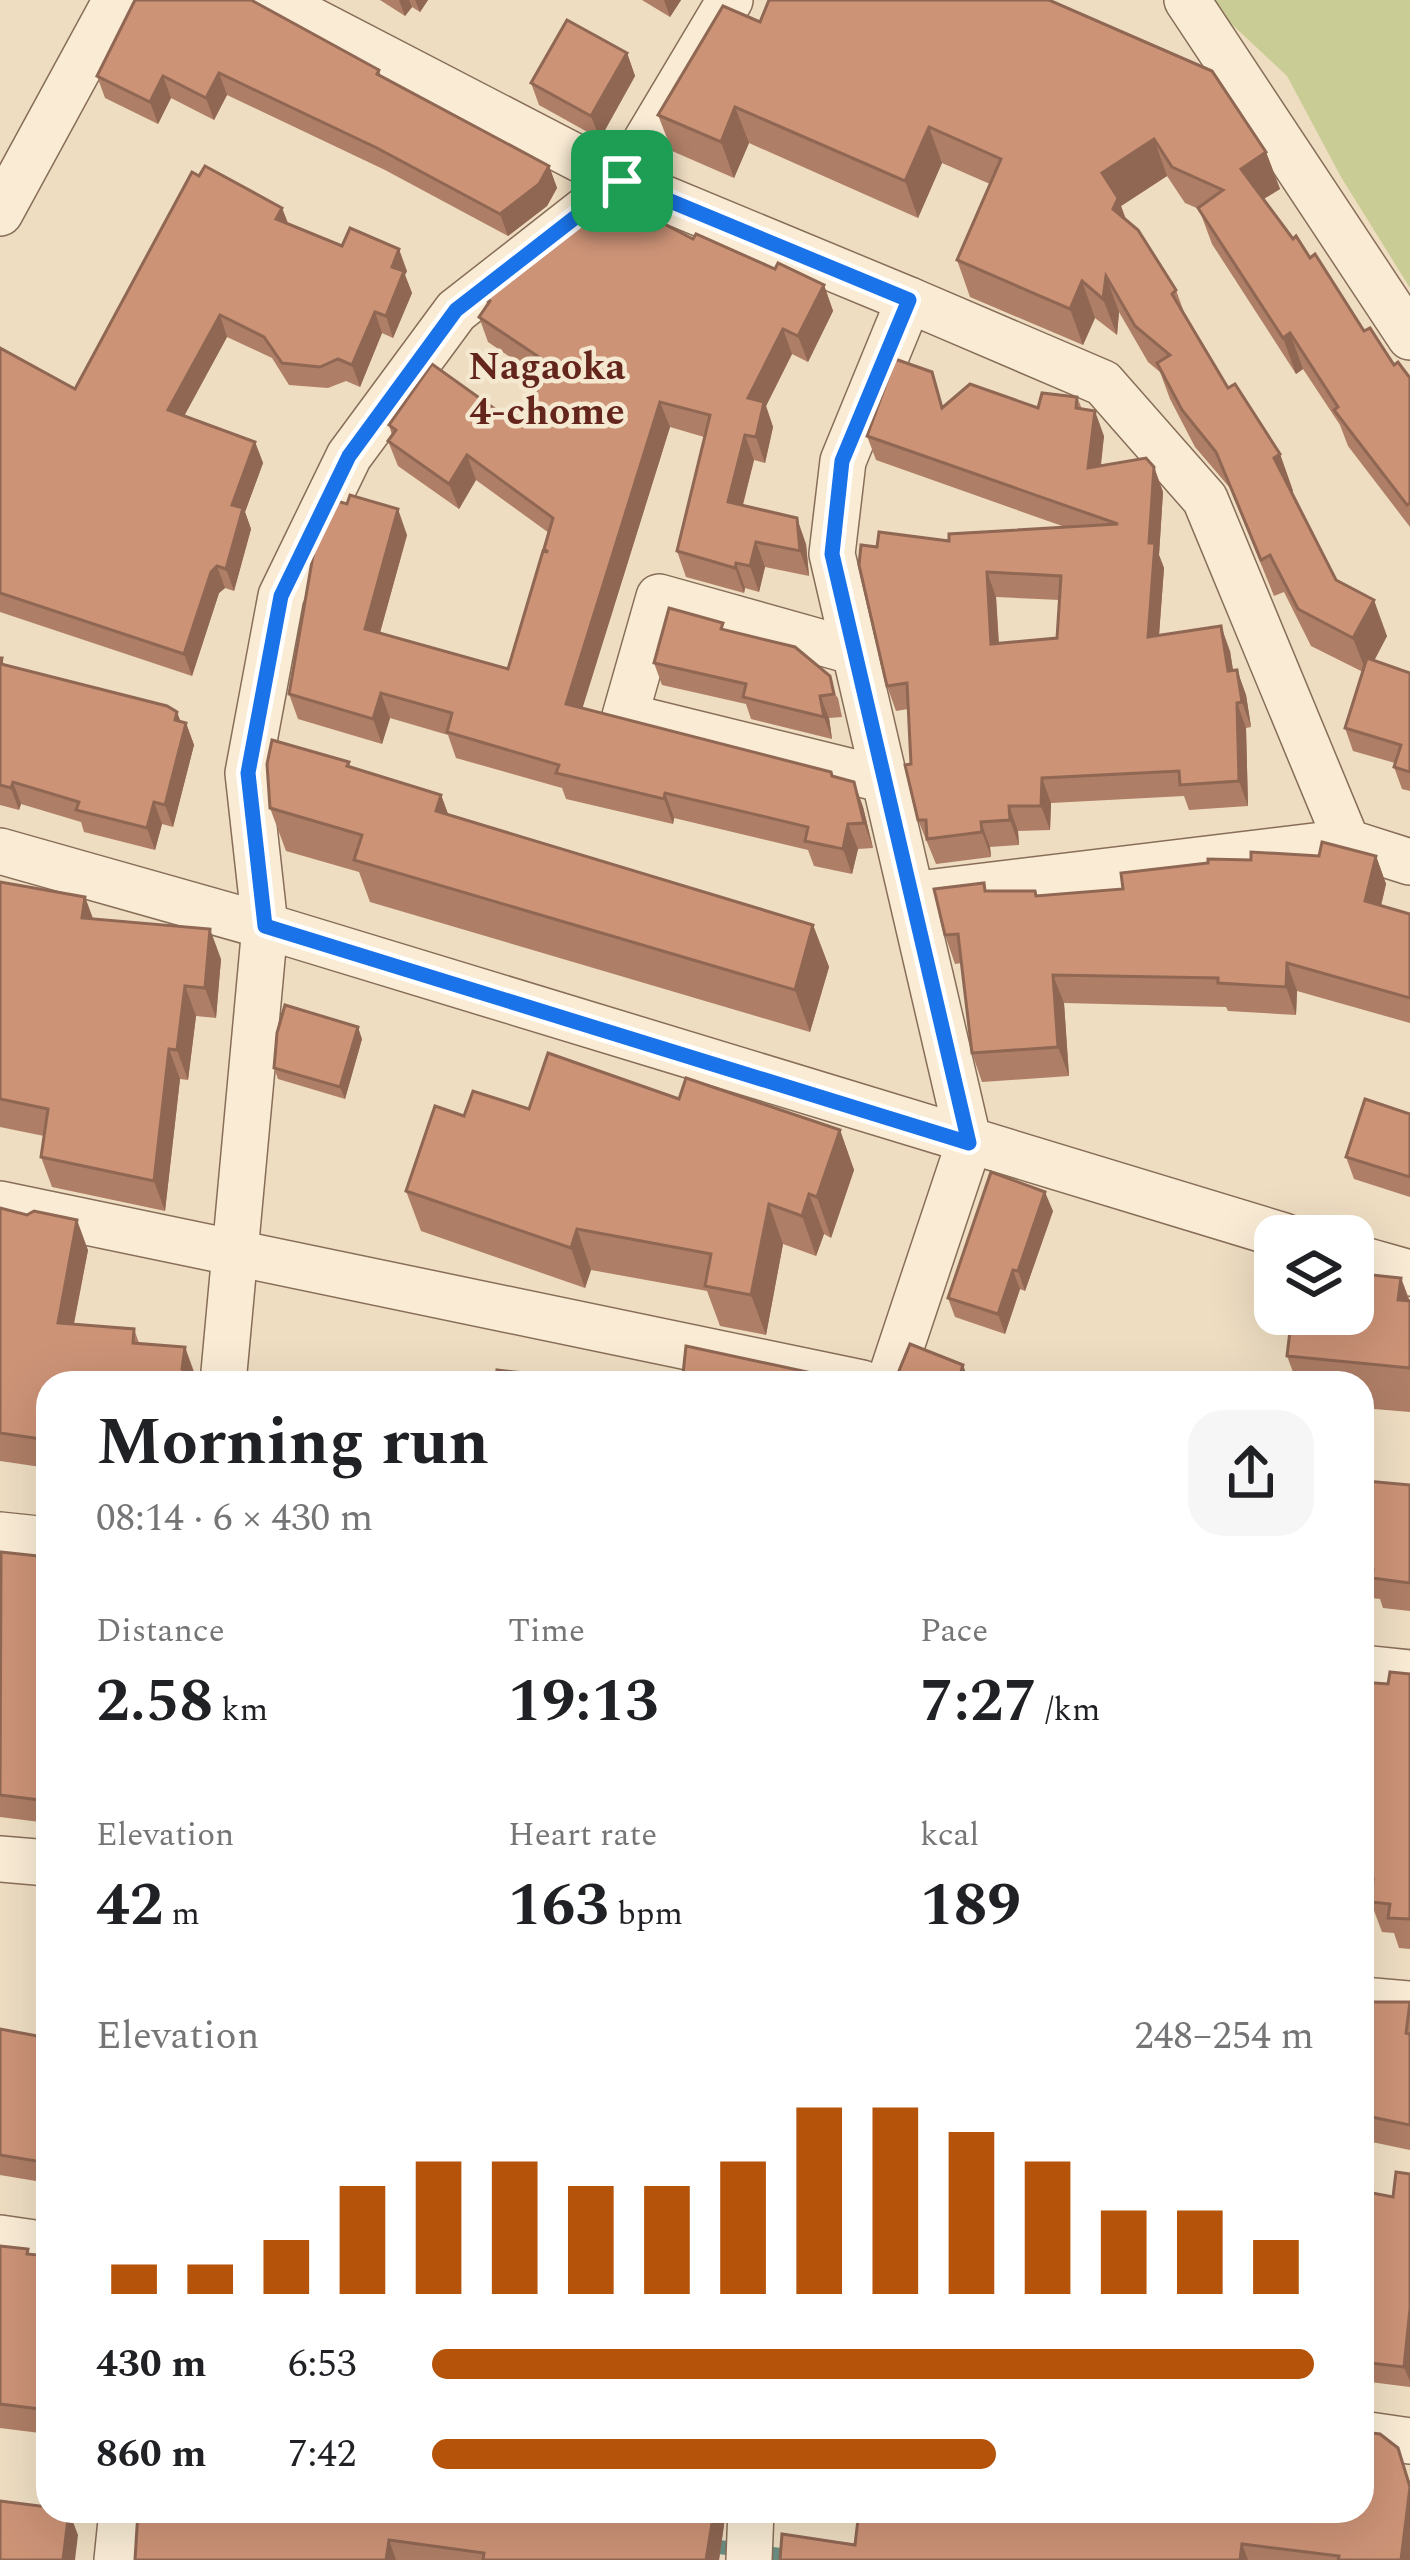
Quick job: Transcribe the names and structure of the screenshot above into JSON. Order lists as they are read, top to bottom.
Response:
{
  "districts": ["Nagaoka 4-chome"],
  "page": {
    "heading": ["Morning run", "08:14 · 6 × 430 m"],
    "stats": [
      ["Distance", "2.58 km"],
      ["Time", "19:13"],
      ["Pace", "7:27 /km"],
      ["Elevation", "42 m"],
      ["Heart rate", "163 bpm"],
      ["kcal", "189"]
    ],
    "chart": ["Elevation", "248–254 m"],
    "list": [
      {
        "name": "430 m",
        "note": "6:53"
      },
      {
        "name": "860 m",
        "note": "7:42"
      }
    ]
  }
}
